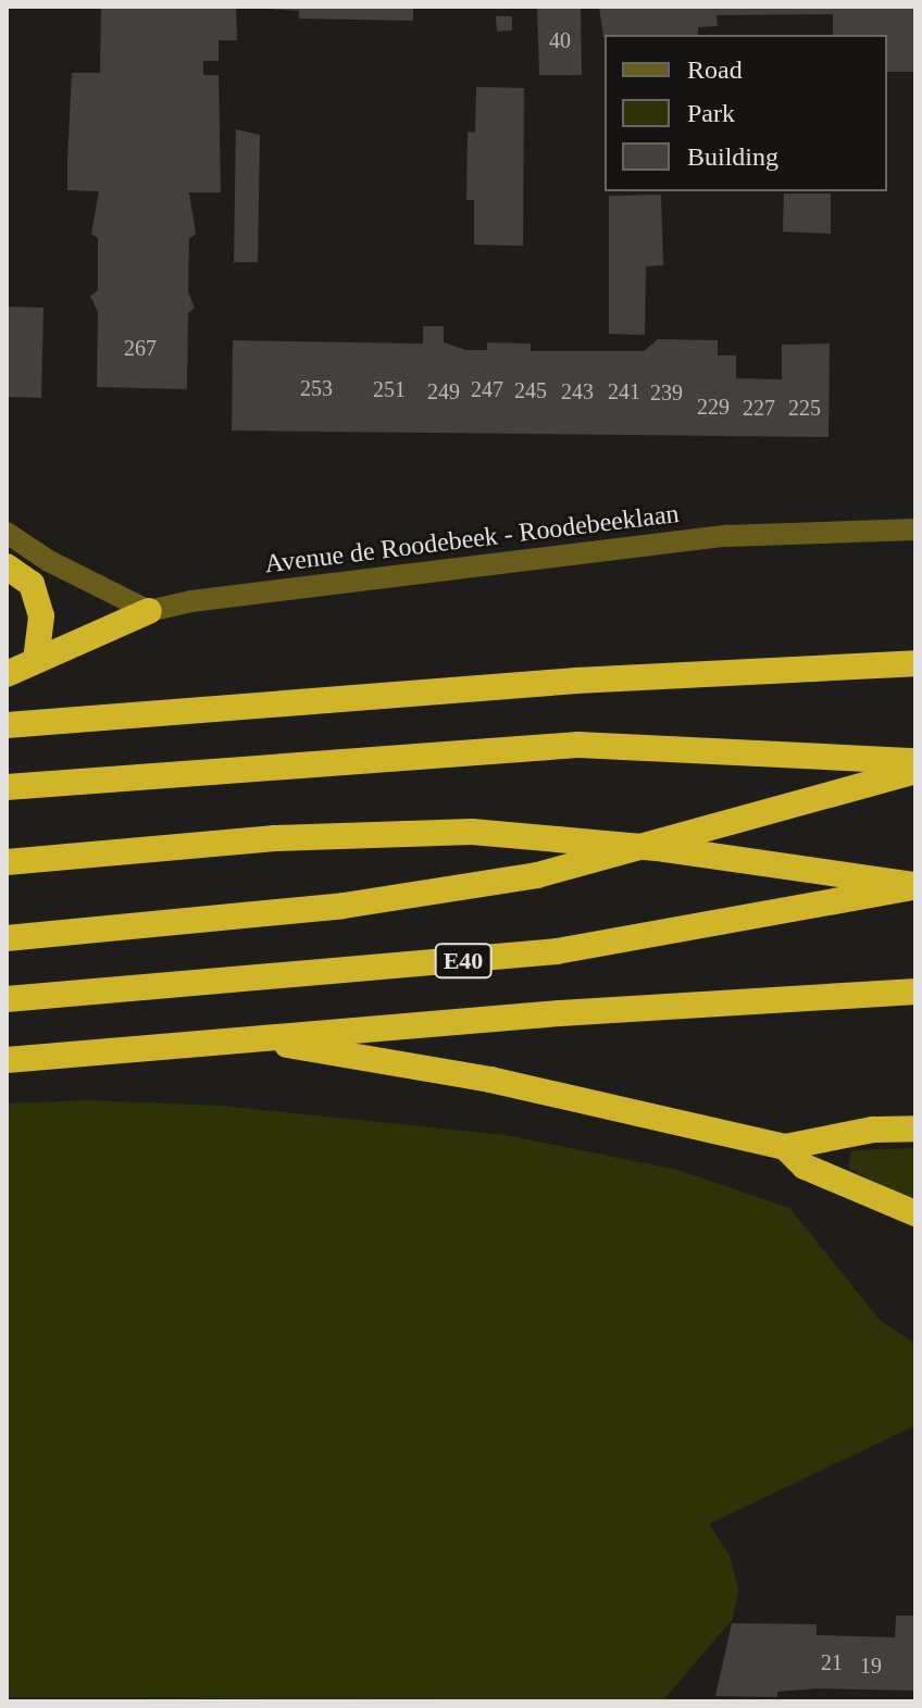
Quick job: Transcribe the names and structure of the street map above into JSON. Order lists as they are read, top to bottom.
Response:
{
  "streets": {
    "highway": ["E40"],
    "street": ["Avenue de Roodebeek - Roodebeeklaan"]
  },
  "house_numbers": [
    "40",
    "267",
    "253",
    "251",
    "247",
    "245",
    "249",
    "243",
    "241",
    "239",
    "229",
    "227",
    "225",
    "21",
    "19"
  ],
  "legend": ["Road", "Park", "Building"]
}
